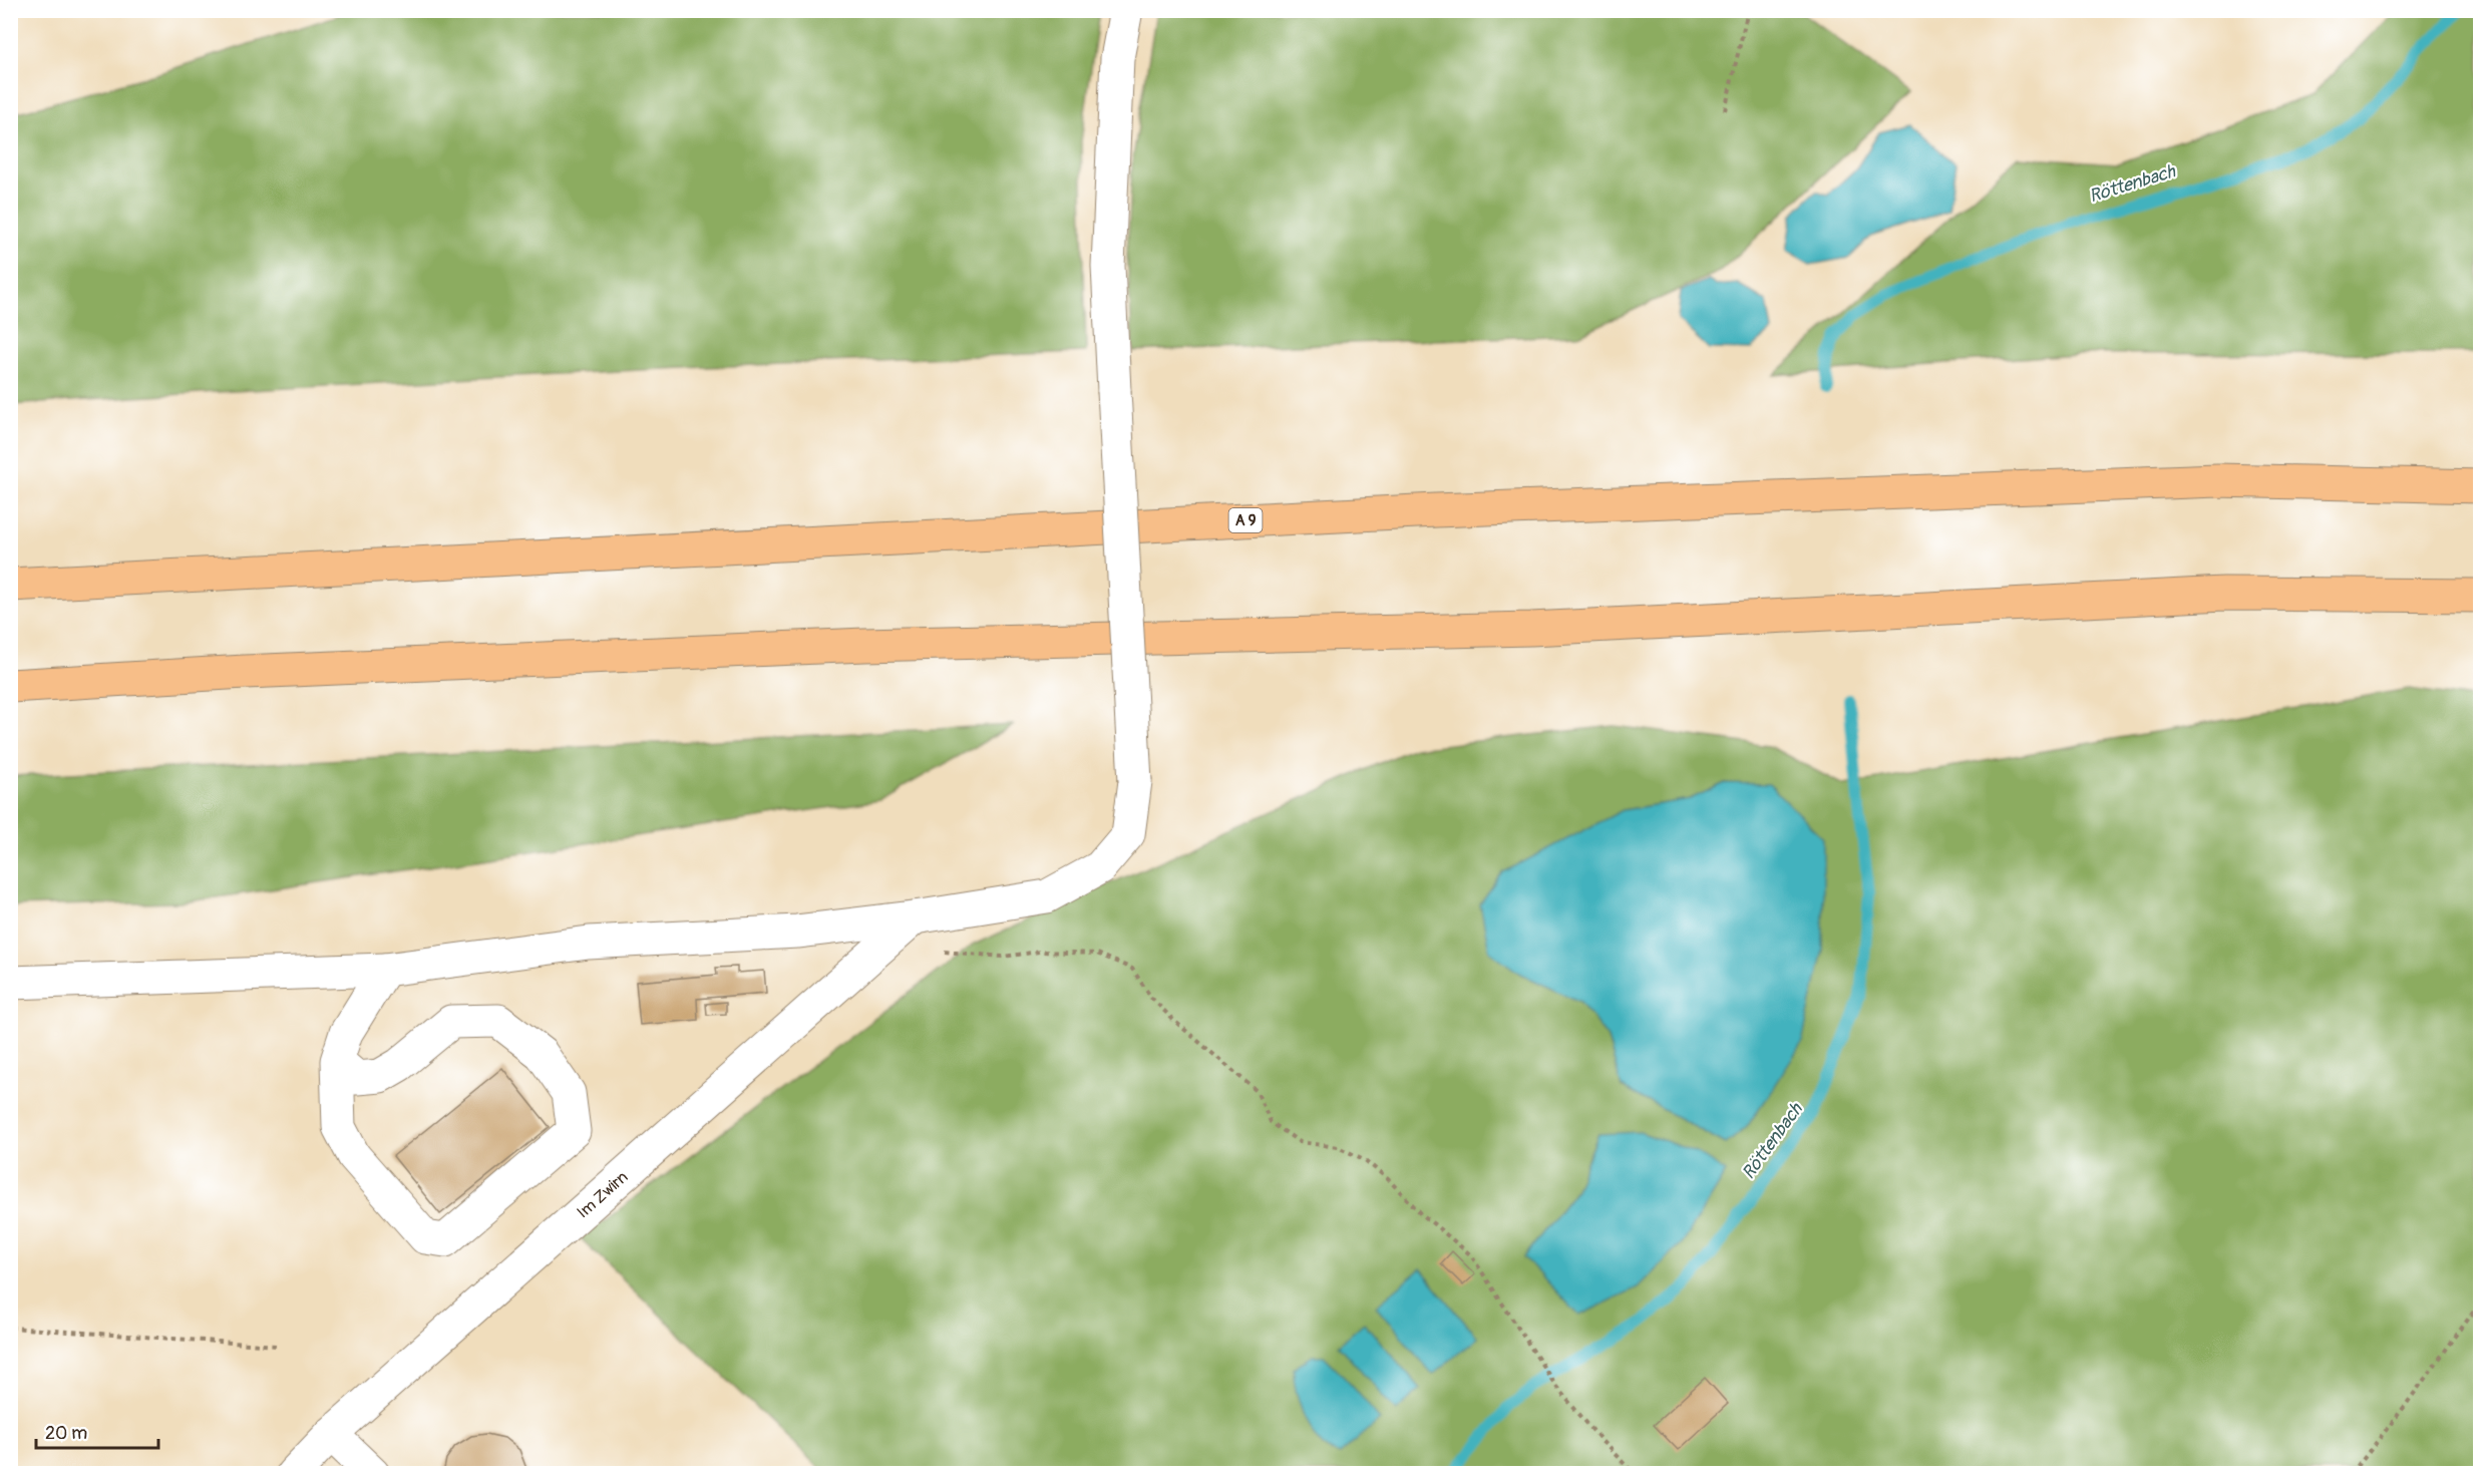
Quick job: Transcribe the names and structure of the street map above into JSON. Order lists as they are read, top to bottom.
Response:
{
  "streets": {
    "highway": ["A 9"],
    "street": ["Im Zwirn"]
  },
  "water": ["Röttenbach"],
  "scale_bar": "20 m"
}
